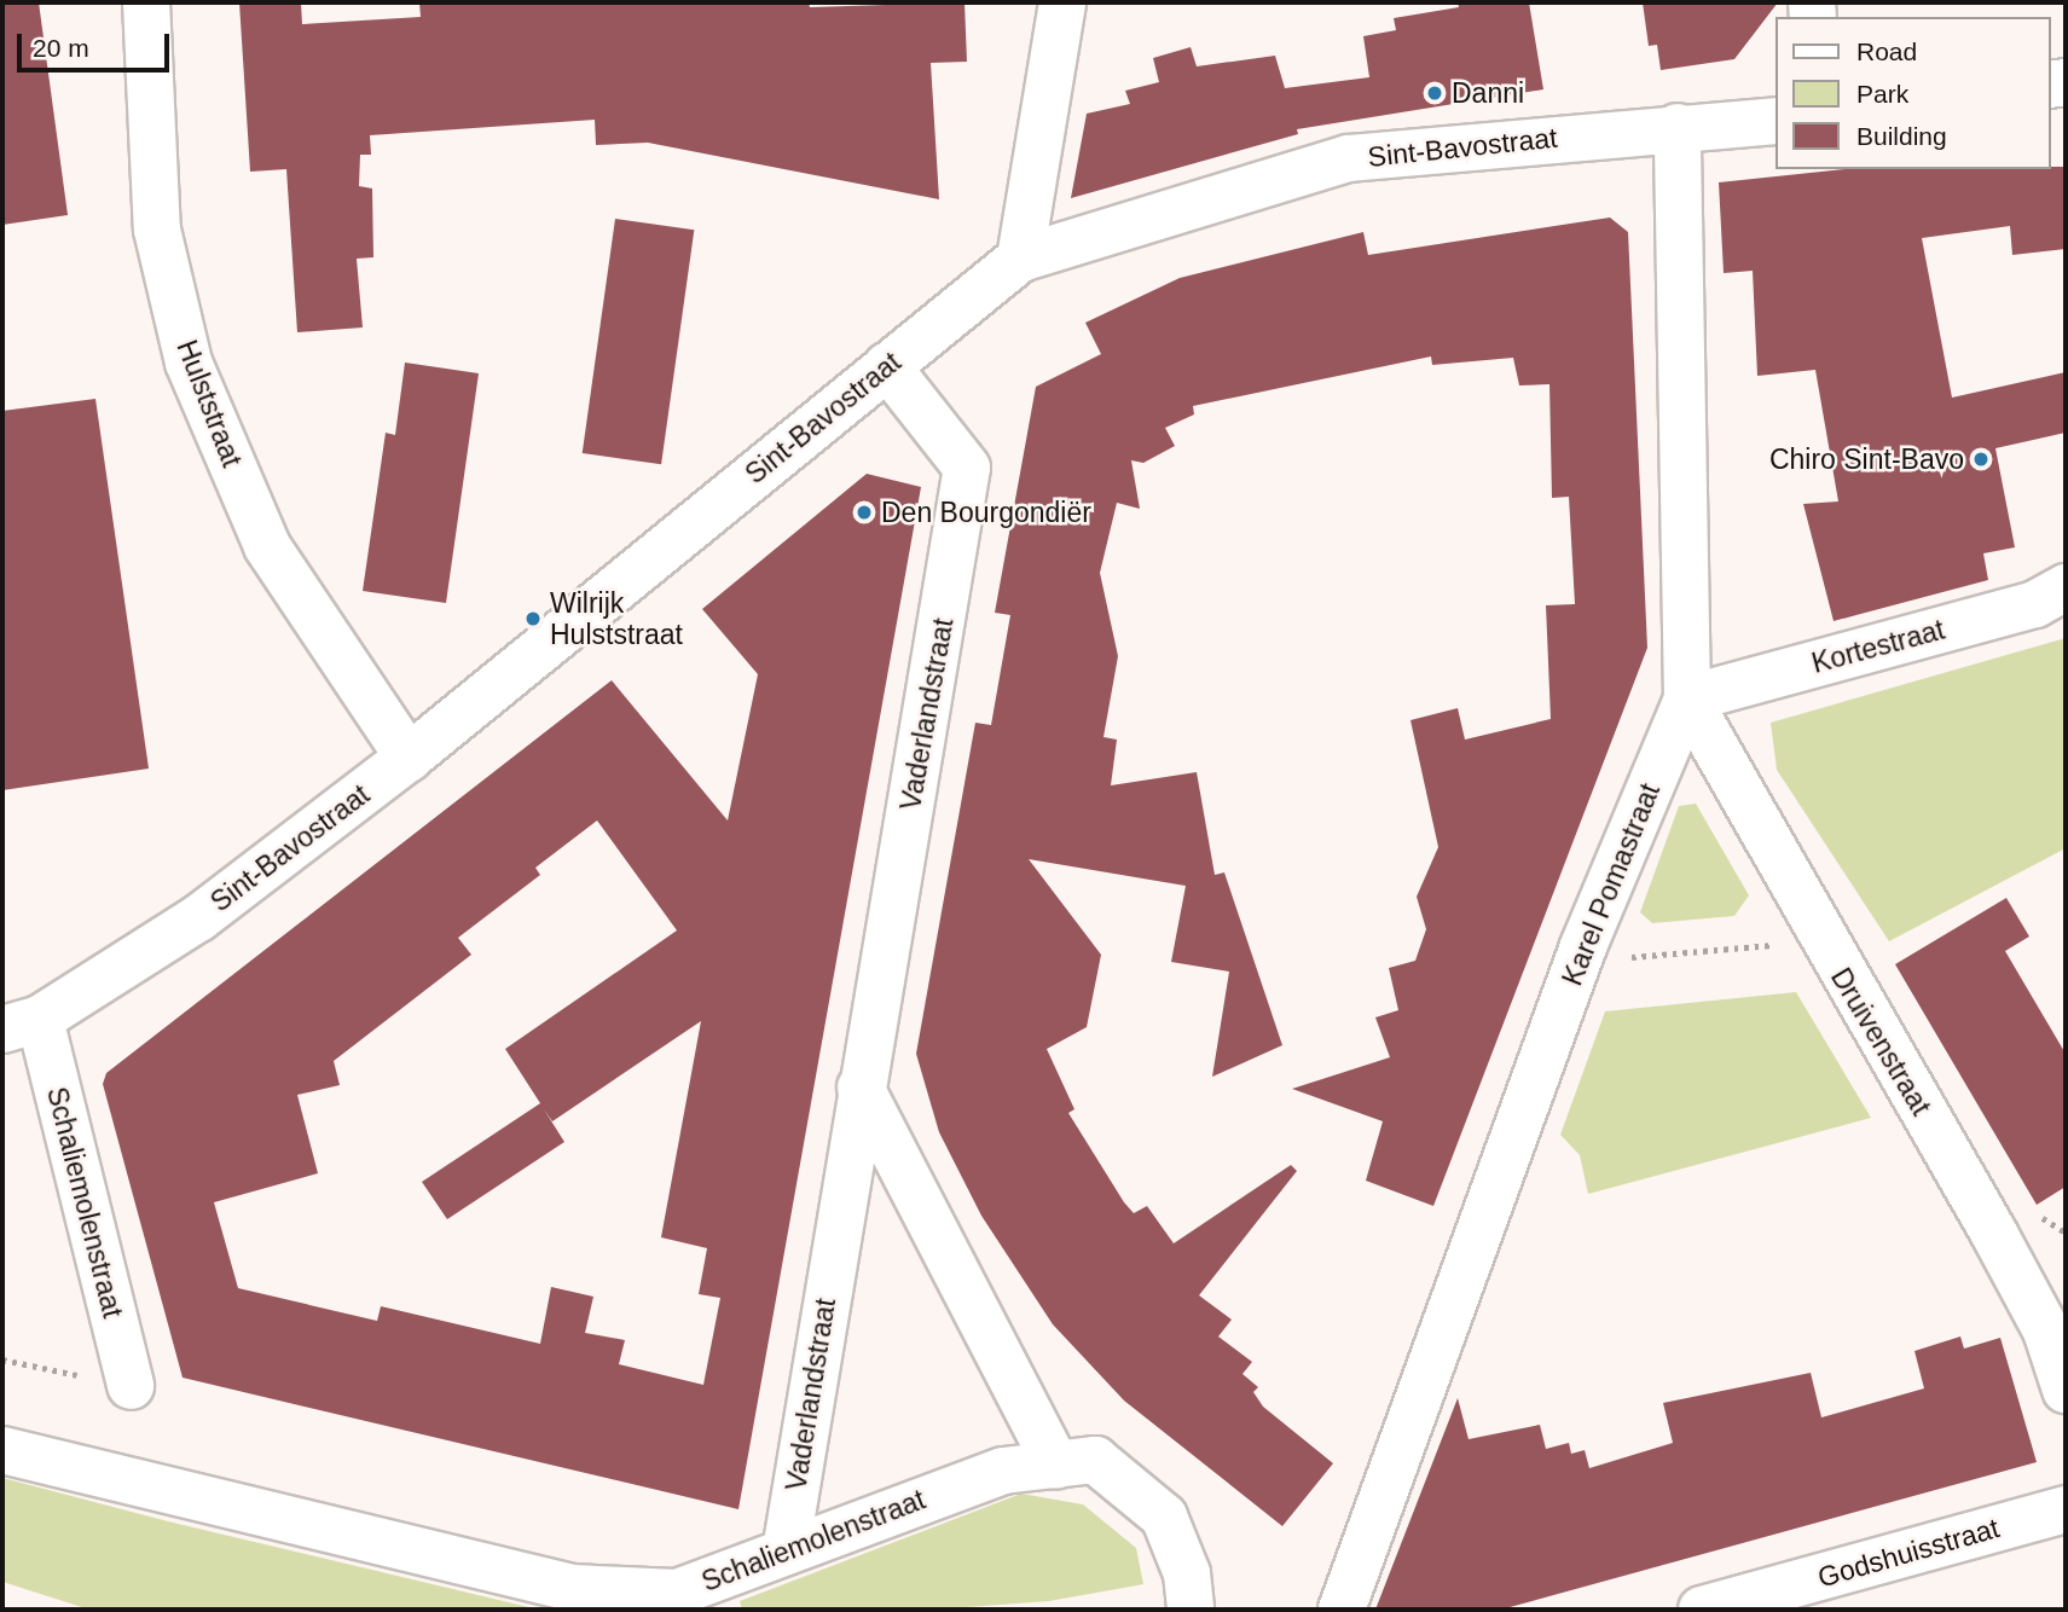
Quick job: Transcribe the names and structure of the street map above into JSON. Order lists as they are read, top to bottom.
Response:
{
  "streets": {
    "street": [
      "Sint-Bavostraat",
      "Hulststraat",
      "Kortestraat",
      "Vaderlandstraat",
      "Karel Pomastraat",
      "Druivenstraat",
      "Schaliemolenstraat",
      "Godshuisstraat"
    ]
  },
  "crossings": [
    ["Sint-Bavostraat", "Hulststraat"],
    ["Sint-Bavostraat", "Vaderlandstraat"],
    ["Sint-Bavostraat", "Karel Pomastraat"],
    ["Sint-Bavostraat", "Schaliemolenstraat"],
    ["Kortestraat", "Karel Pomastraat"],
    ["Kortestraat", "Druivenstraat"],
    ["Vaderlandstraat", "Schaliemolenstraat"],
    ["Karel Pomastraat", "Druivenstraat"]
  ],
  "places": [
    "Danni",
    "Chiro Sint-Bavo",
    "Den Bourgondiër",
    "Wilrijk Hulststraat"
  ],
  "legend": ["Road", "Park", "Building"],
  "scale_bar": "20 m"
}
